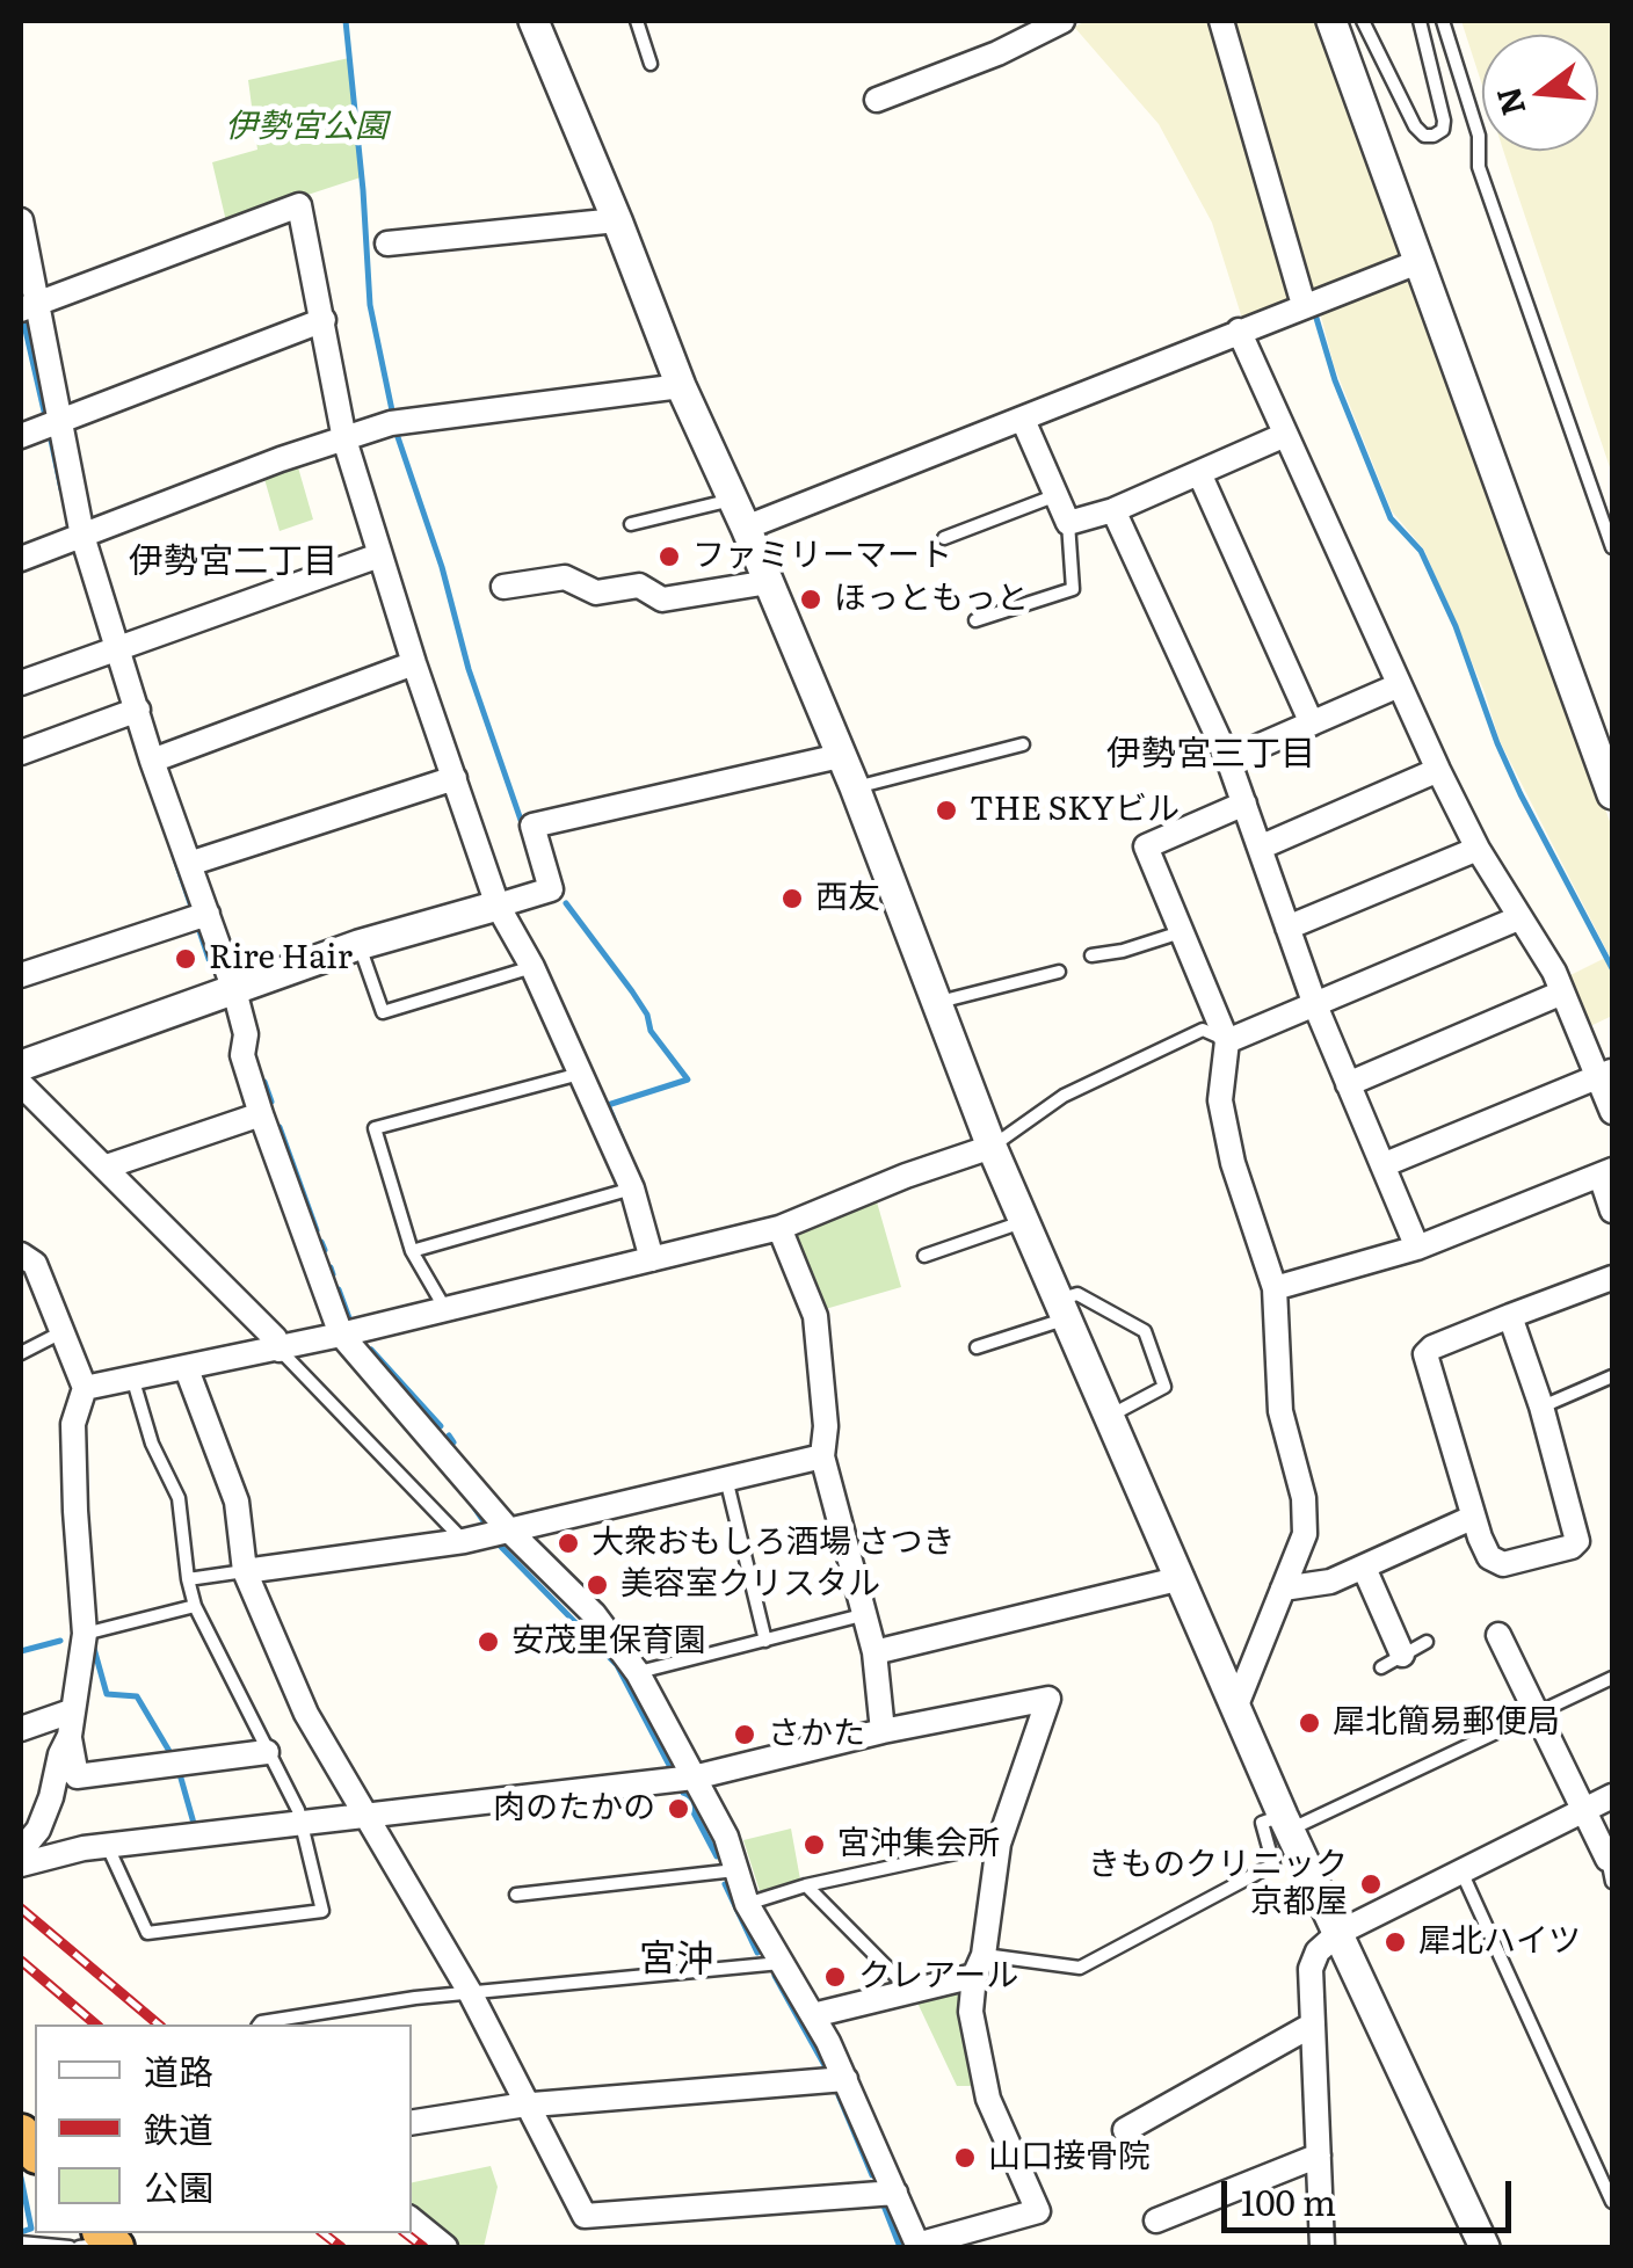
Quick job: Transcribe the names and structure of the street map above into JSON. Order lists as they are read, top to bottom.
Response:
{
  "districts": ["伊勢宮二丁目", "伊勢宮三丁目", "宮沖"],
  "parks": ["伊勢宮公園"],
  "places": [
    "ファミリーマート",
    "ほっともっと",
    "THE SKYビル",
    "西友",
    "Rire Hair",
    "大衆おもしろ酒場 さつき",
    "美容室クリスタル",
    "安茂里保育園",
    "犀北簡易郵便局",
    "さかた",
    "肉のたかの",
    "宮沖集会所",
    "きものクリニック 京都屋",
    "犀北ハイツ",
    "クレアール",
    "山口接骨院"
  ],
  "legend": ["道路", "鉄道", "公園"],
  "scale_bar": "100 m",
  "north": "left"
}
